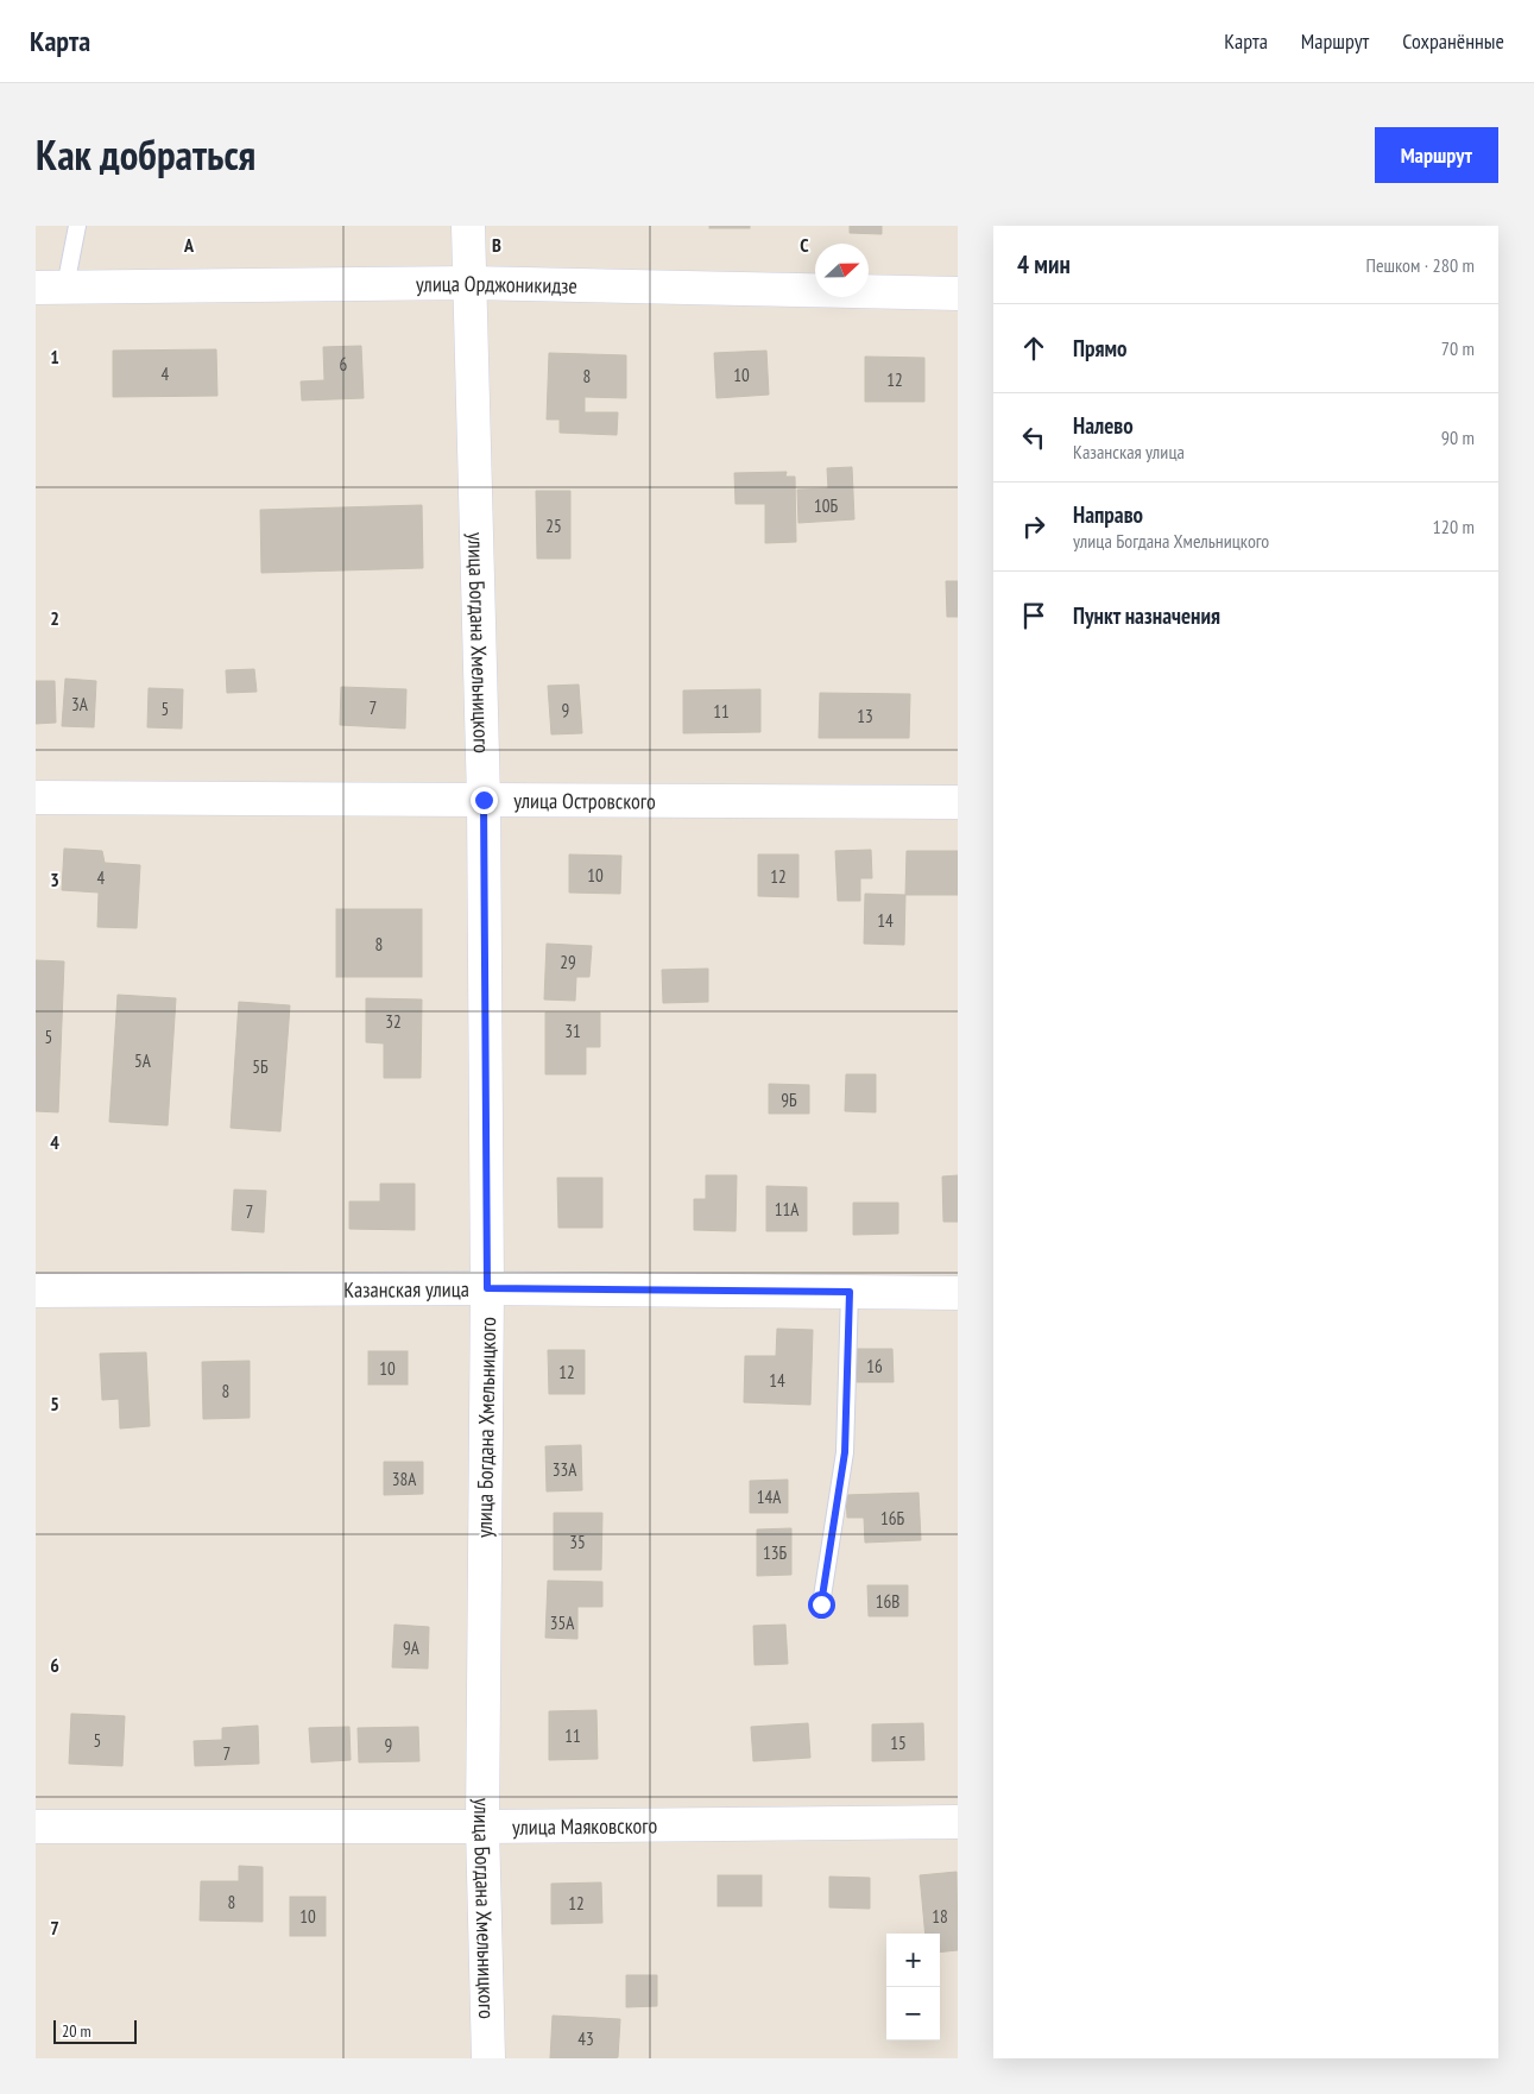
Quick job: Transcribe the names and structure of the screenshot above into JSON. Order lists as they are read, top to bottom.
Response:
{
  "streets": {
    "street": [
      "улица Орджоникидзе",
      "улица Богдана Хмельницкого",
      "улица Островского",
      "Казанская улица",
      "улица Маяковского"
    ]
  },
  "crossings": [
    ["улица Орджоникидзе", "улица Богдана Хмельницкого"],
    ["улица Богдана Хмельницкого", "улица Островского"],
    ["улица Богдана Хмельницкого", "Казанская улица"],
    ["улица Богдана Хмельницкого", "улица Маяковского"]
  ],
  "house_numbers": [
    "6",
    "4",
    "10",
    "8",
    "12",
    "10Б",
    "25",
    "3А",
    "7",
    "5",
    "9",
    "11",
    "13",
    "10",
    "12",
    "4",
    "14",
    "8",
    "29",
    "32",
    "31",
    "5",
    "5А",
    "5Б",
    "9Б",
    "11А",
    "7",
    "16",
    "10",
    "12",
    "14",
    "8",
    "33А",
    "38А",
    "14А",
    "16Б",
    "35",
    "13Б",
    "16В",
    "35А",
    "9А",
    "11",
    "5",
    "15",
    "9",
    "7",
    "8",
    "12",
    "10",
    "18",
    "43"
  ],
  "scale_bar": "20 m",
  "north": "right",
  "page": {
    "header": "Карта",
    "nav": ["Карта", "Маршрут", "Сохранённые"],
    "title": "Как добраться",
    "buttons": "Маршрут",
    "heading": ["4 мин", "Пешком · 280 m"],
    "list": [
      ["Прямо", "70 m"],
      ["Налево", "Казанская улица", "90 m"],
      ["Направо", "улица Богдана Хмельницкого", "120 m"],
      "Пункт назначения"
    ],
    "map_buttons": ["+", "−"],
    "scale": "20 m"
  },
  "grid": {
    "columns": ["A", "B", "C"],
    "rows": [
      "1",
      "2",
      "3",
      "4",
      "5",
      "6",
      "7"
    ]
  }
}
